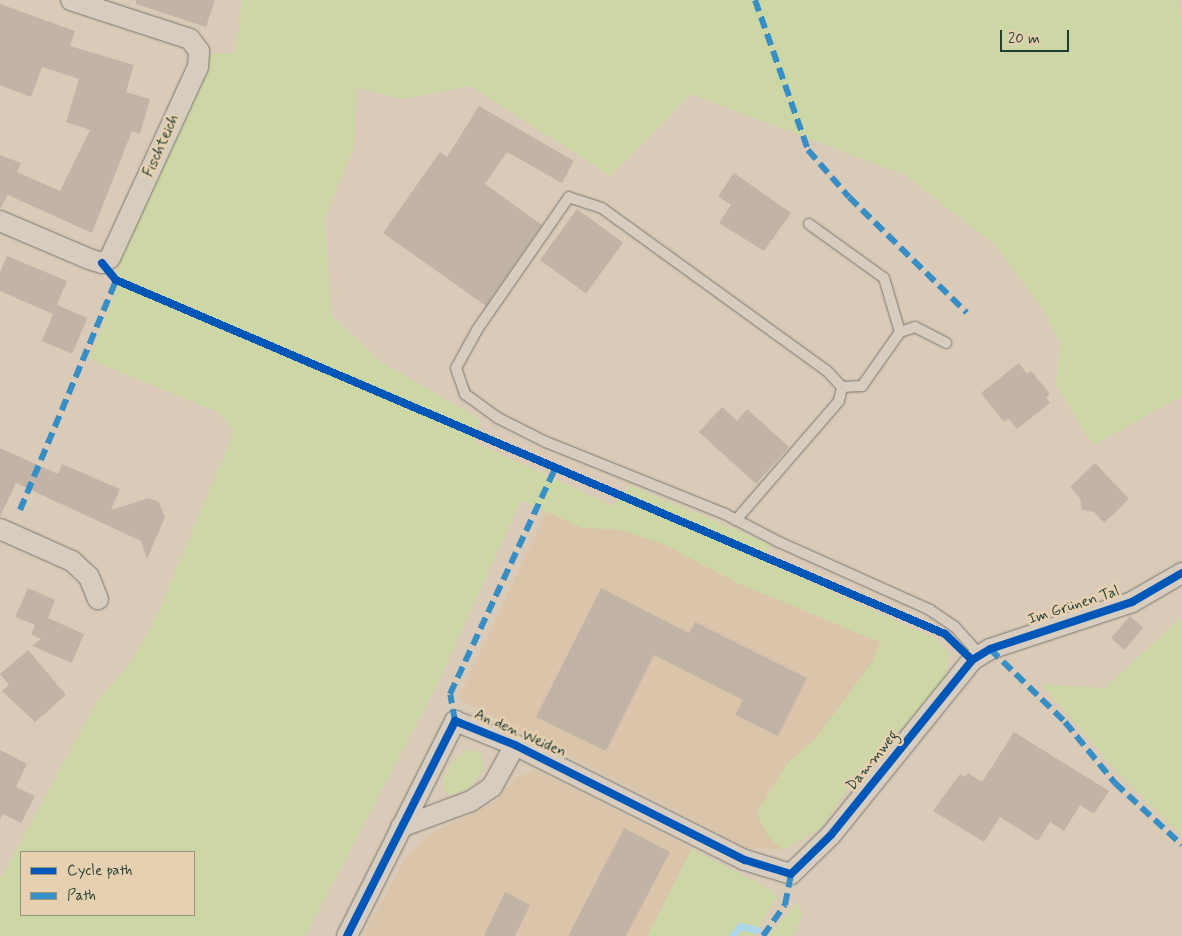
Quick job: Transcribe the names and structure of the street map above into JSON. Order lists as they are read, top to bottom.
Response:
{
  "streets": {
    "street": [
      "Fischteich",
      "Im Grünen Tal",
      "An den Weiden",
      "Dammweg"
    ]
  },
  "crossings": [
    ["Im Grünen Tal", "Dammweg"],
    ["An den Weiden", "Dammweg"]
  ],
  "legend": ["Cycle path", "Path"],
  "scale_bar": "20 m"
}
